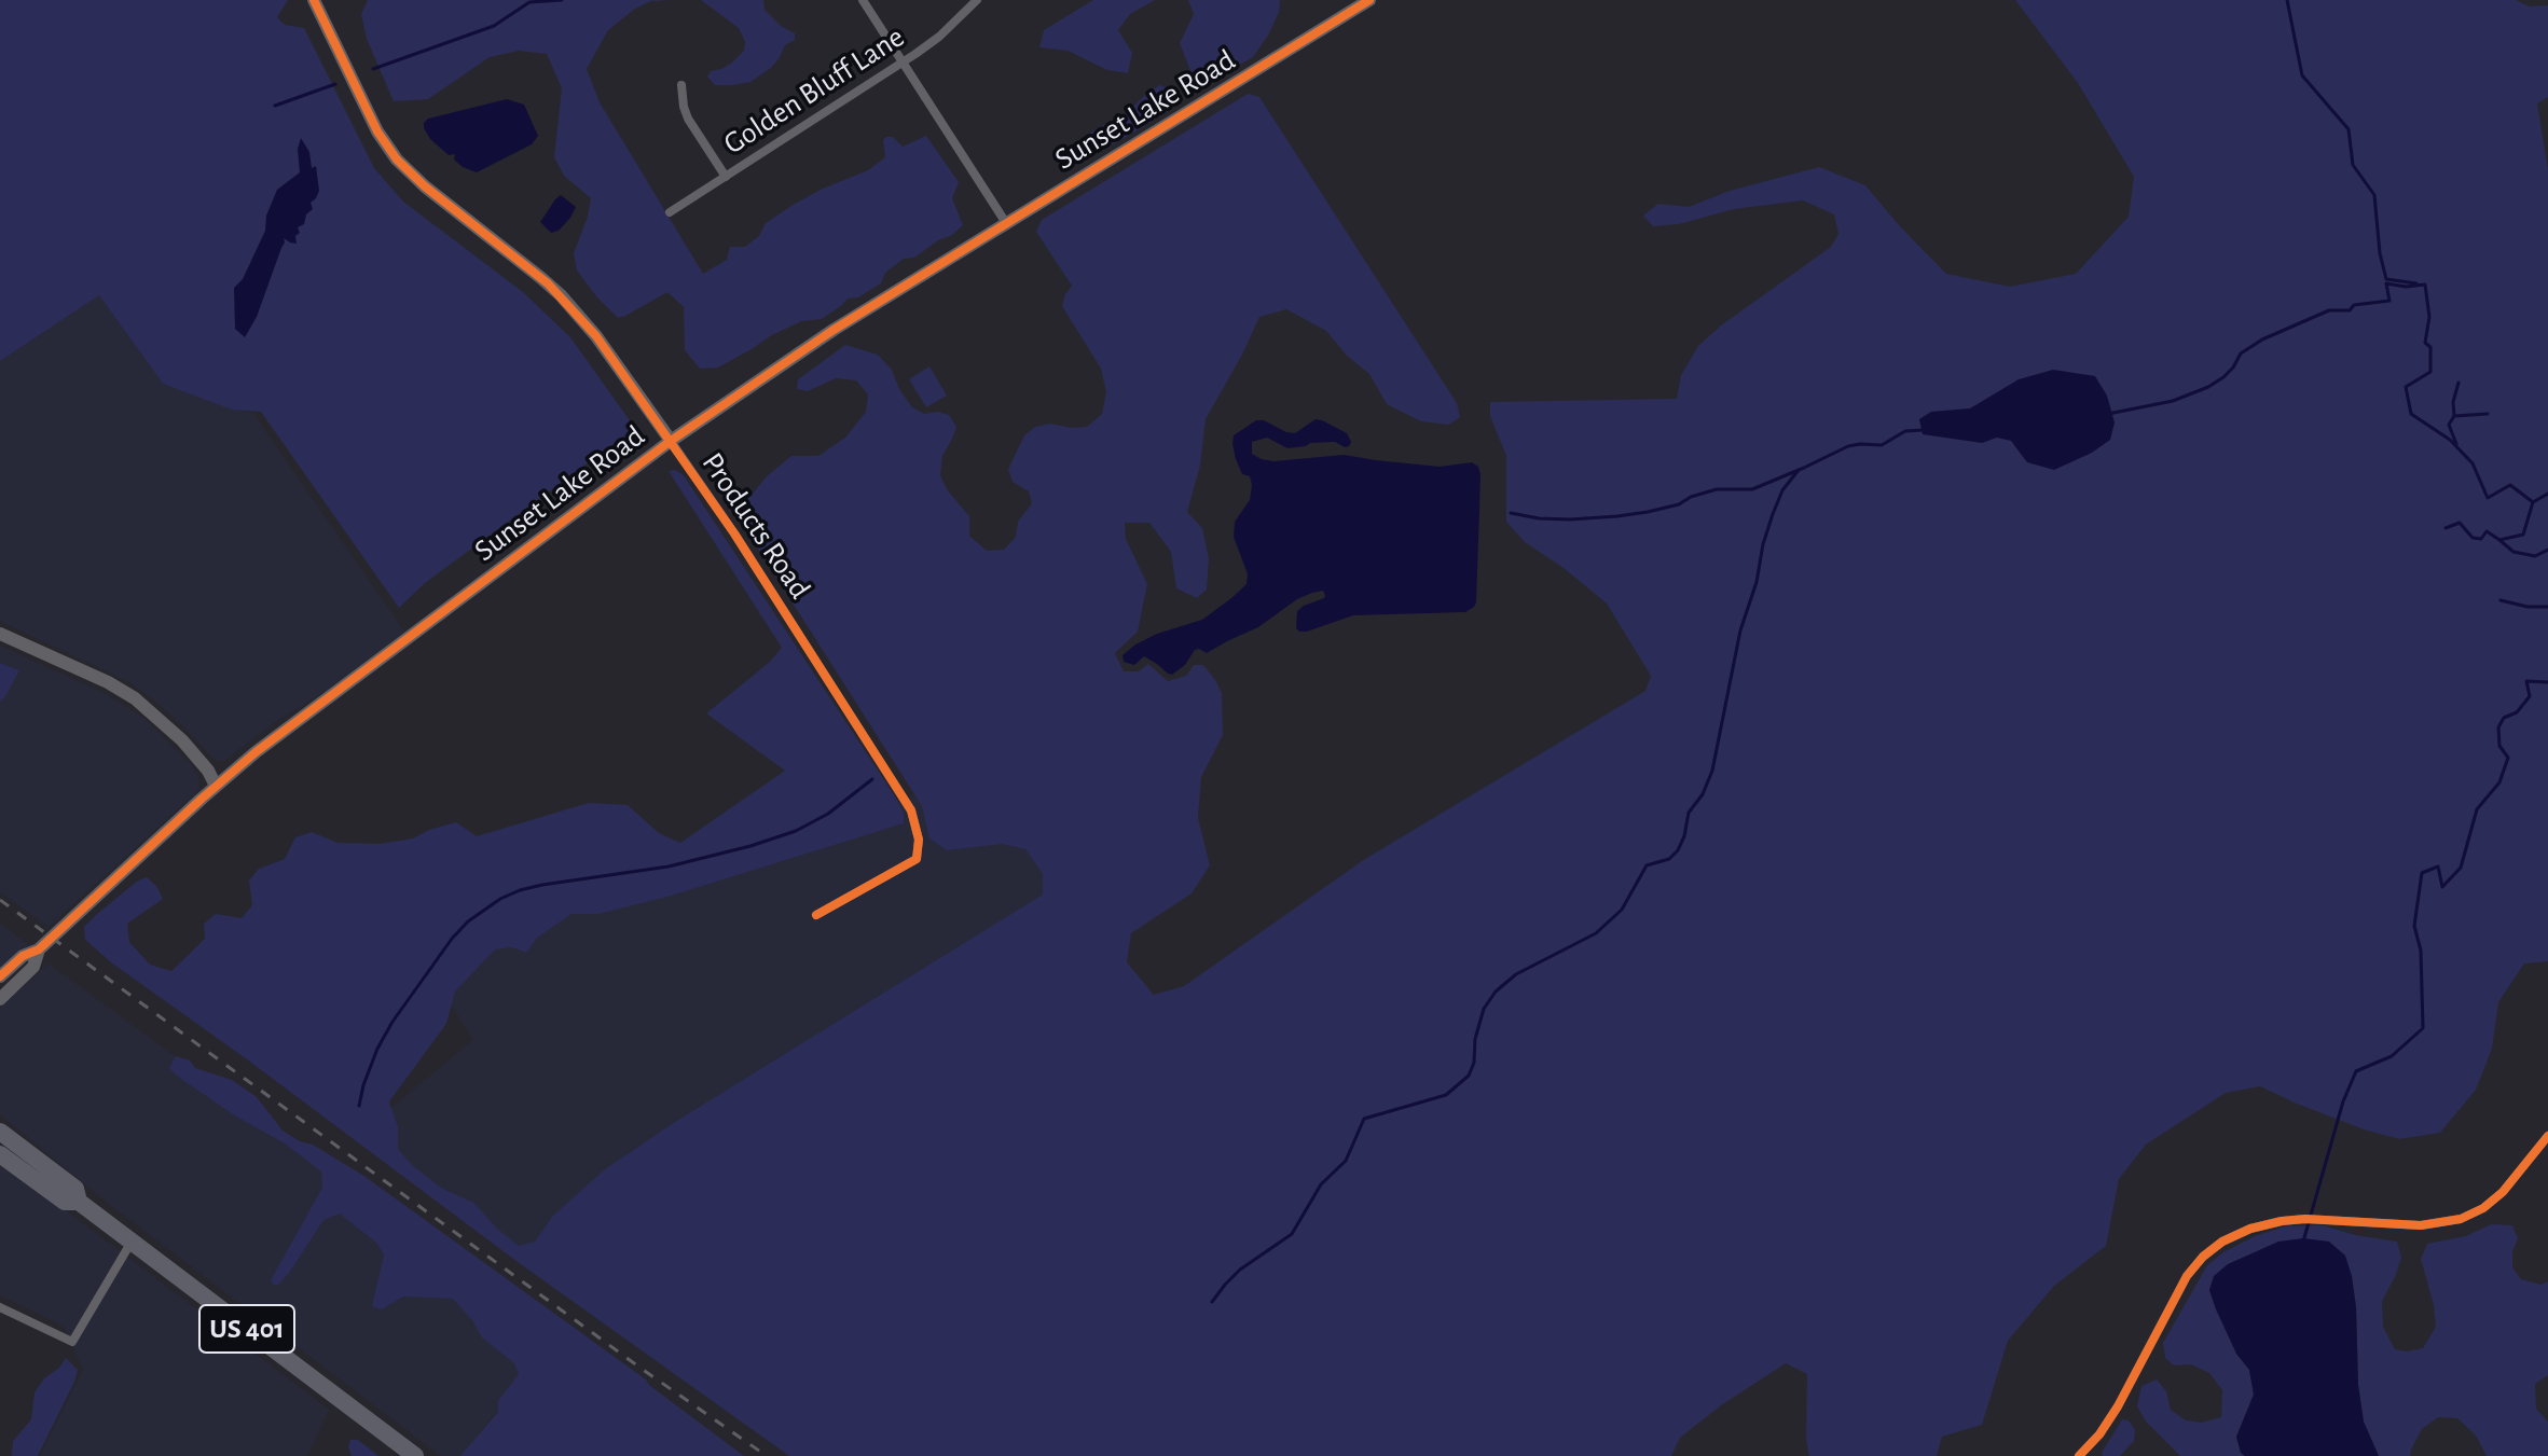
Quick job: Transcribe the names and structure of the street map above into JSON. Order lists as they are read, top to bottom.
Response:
{
  "streets": {
    "highway": ["US 401"],
    "main road": ["Sunset Lake Road", "Products Road"],
    "street": ["Golden Bluff Lane"]
  },
  "crossings": [
    ["Sunset Lake Road", "Products Road"]
  ]
}
